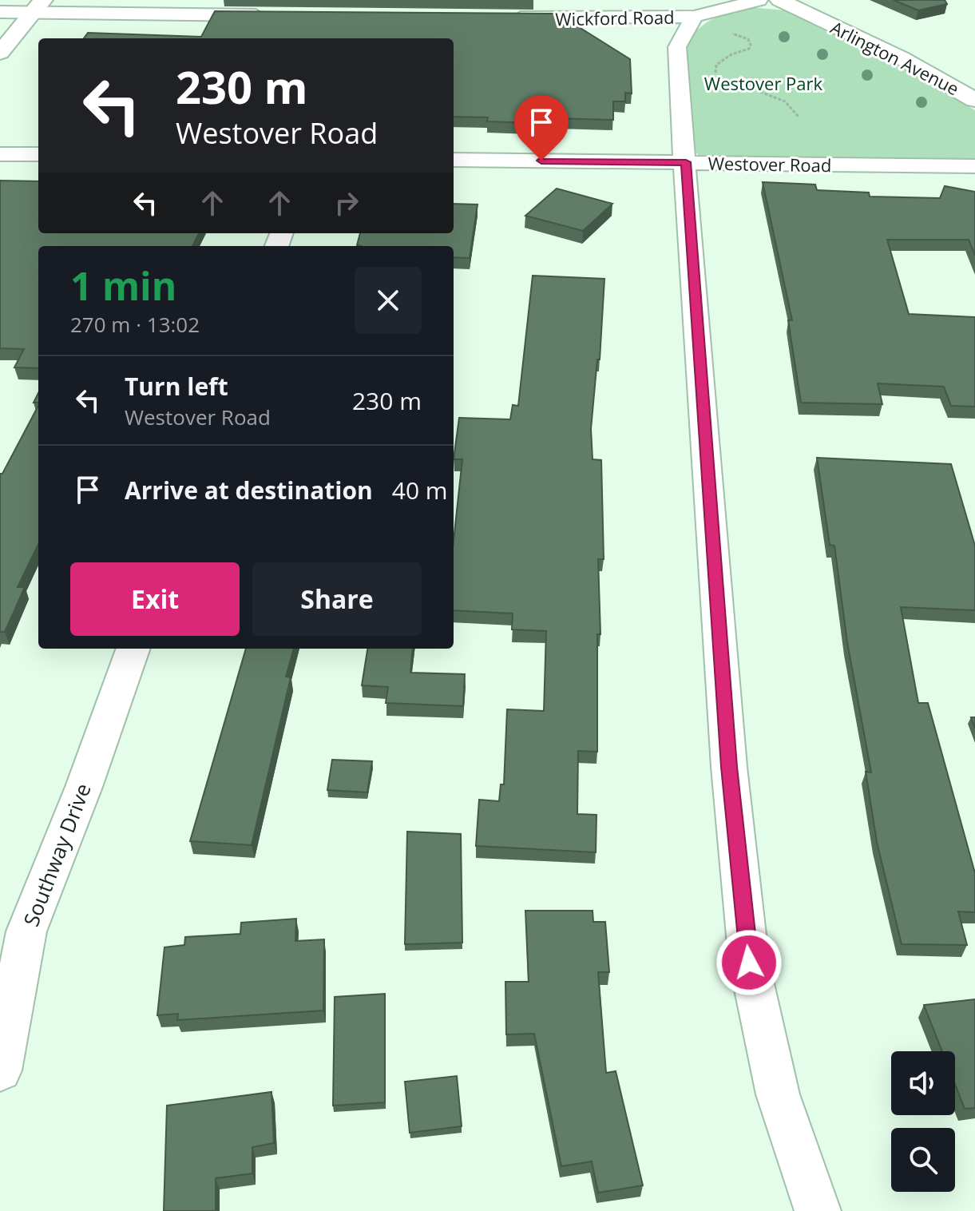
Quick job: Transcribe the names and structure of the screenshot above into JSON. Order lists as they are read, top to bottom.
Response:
{
  "streets": {
    "street": [
      "Wickford Road",
      "Arlington Avenue",
      "Westover Road",
      "Southway Drive"
    ]
  },
  "parks": ["Westover Park"],
  "page": {
    "turn": ["230 m", "Westover Road"],
    "heading": ["1 min", "270 m · 13:02"],
    "list": [
      {
        "name": "Turn left",
        "note": "Westover Road",
        "value": "230 m"
      },
      {
        "name": "Arrive at destination",
        "value": "40 m"
      }
    ],
    "buttons": ["Exit", "Share"]
  }
}
